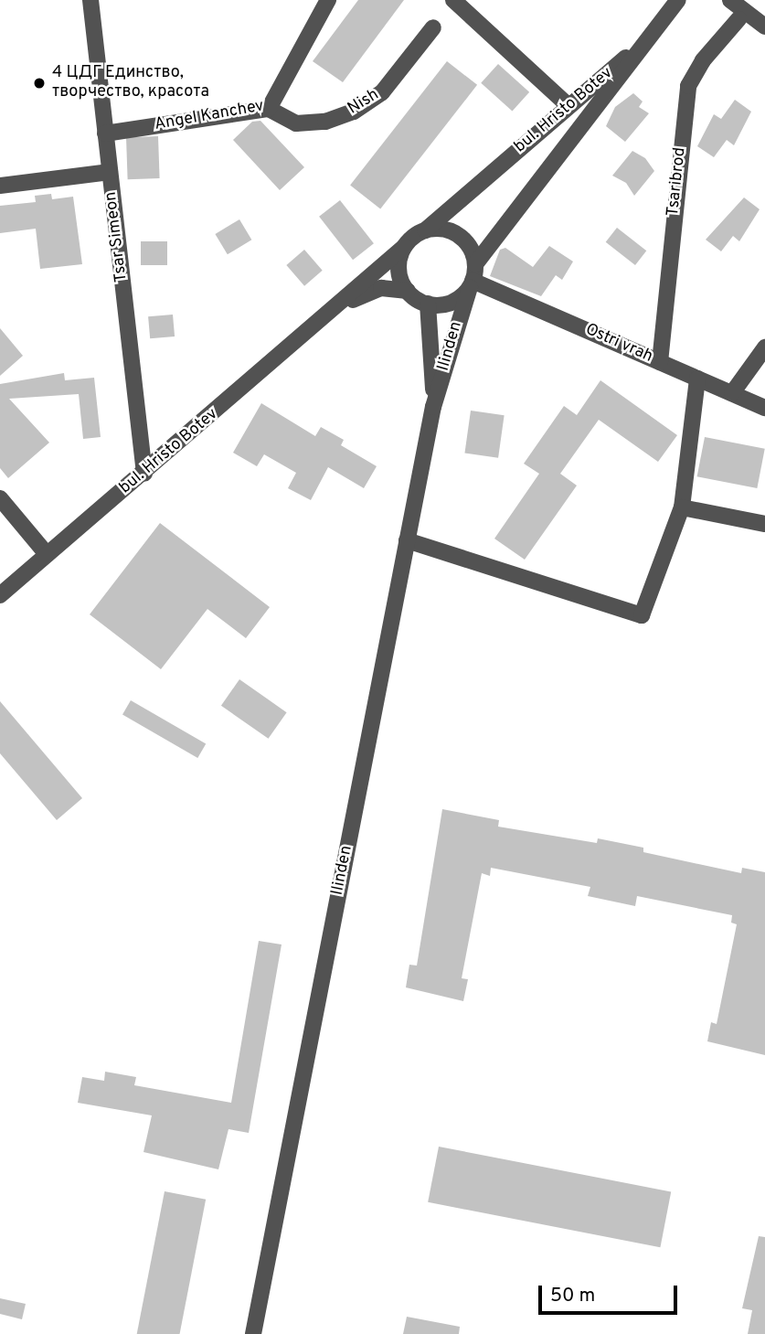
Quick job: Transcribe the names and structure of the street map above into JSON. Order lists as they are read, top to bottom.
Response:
{
  "streets": {
    "street": [
      "Nish",
      "bul. Hristo Botev",
      "Angel Kanchev",
      "Tsaribrod",
      "Tsar Simeon",
      "Ostri vrah",
      "Ilinden"
    ]
  },
  "crossings": [
    ["Nish", "Angel Kanchev"],
    ["bul. Hristo Botev", "Tsar Simeon"],
    ["bul. Hristo Botev", "Ostri vrah"],
    ["bul. Hristo Botev", "Ilinden"],
    ["Angel Kanchev", "Tsar Simeon"],
    ["Tsaribrod", "Ostri vrah"],
    ["Ostri vrah", "Ilinden"]
  ],
  "places": ["4 ЦДГ Единство, творчество, красота"],
  "scale_bar": "50 m"
}
